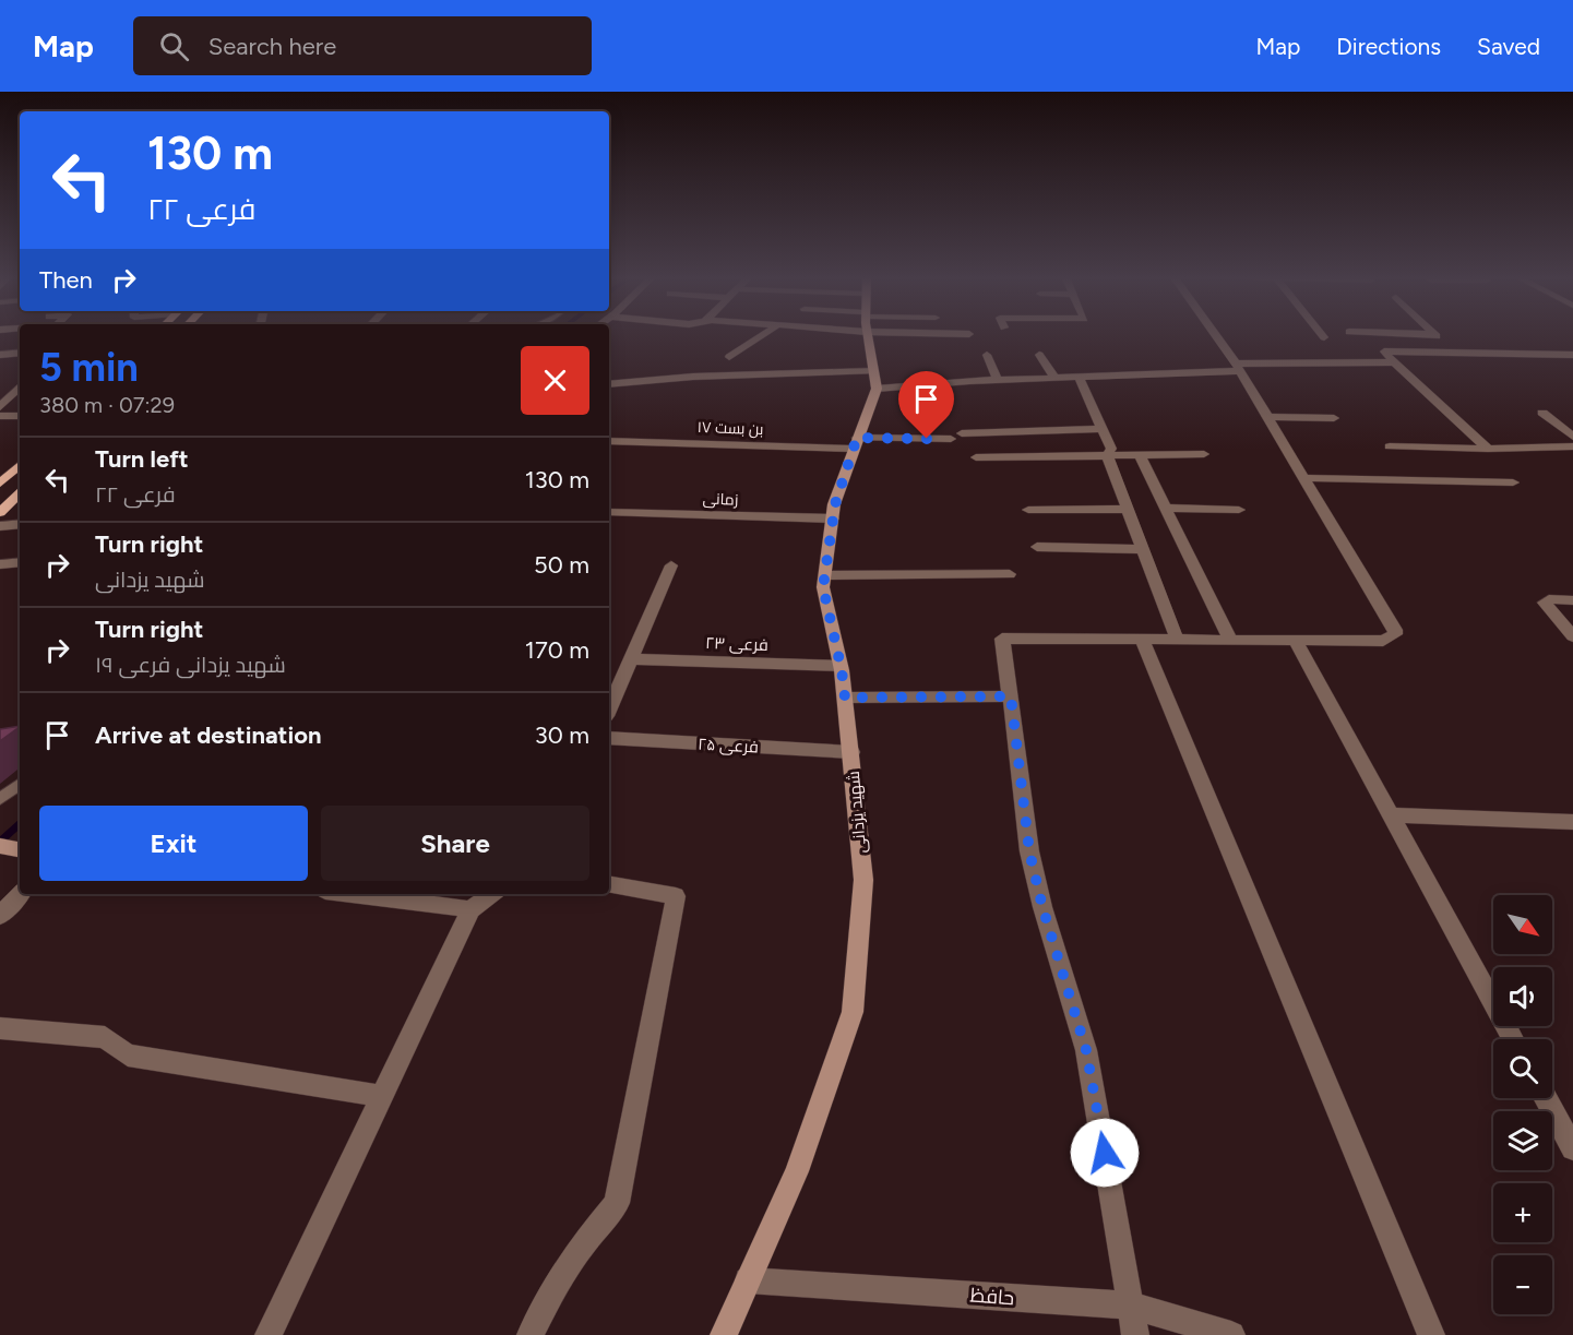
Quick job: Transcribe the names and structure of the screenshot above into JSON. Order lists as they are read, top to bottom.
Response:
{
  "streets": {
    "street": [
      "بن بست ۱۷",
      "زمانی",
      "فرعی ۲۳",
      "فرعی ۲۵",
      "شهید یزدانی",
      "حافظ"
    ]
  },
  "crossings": [
    ["بن بست ۱۷", "شهید یزدانی"],
    ["زمانی", "شهید یزدانی"],
    ["فرعی ۲۳", "شهید یزدانی"],
    ["فرعی ۲۵", "شهید یزدانی"],
    ["شهید یزدانی", "حافظ"]
  ],
  "north": "bottom right",
  "page": {
    "header": "Map",
    "search": "Search here",
    "nav": ["Map", "Directions", "Saved"],
    "turn": ["130 m", "فرعی ۲۲"],
    "then": "Then",
    "heading": ["5 min", "380 m · 07:29"],
    "list": [
      {
        "name": "Turn left",
        "note": "فرعی ۲۲",
        "value": "130 m"
      },
      {
        "name": "Turn right",
        "note": "شهید یزدانی",
        "value": "50 m"
      },
      {
        "name": "Turn right",
        "note": "شهید یزدانی فرعی ۱۹",
        "value": "170 m"
      },
      {
        "name": "Arrive at destination",
        "value": "30 m"
      }
    ],
    "buttons": ["Exit", "Share"],
    "map_buttons": ["+", "−"]
  }
}
